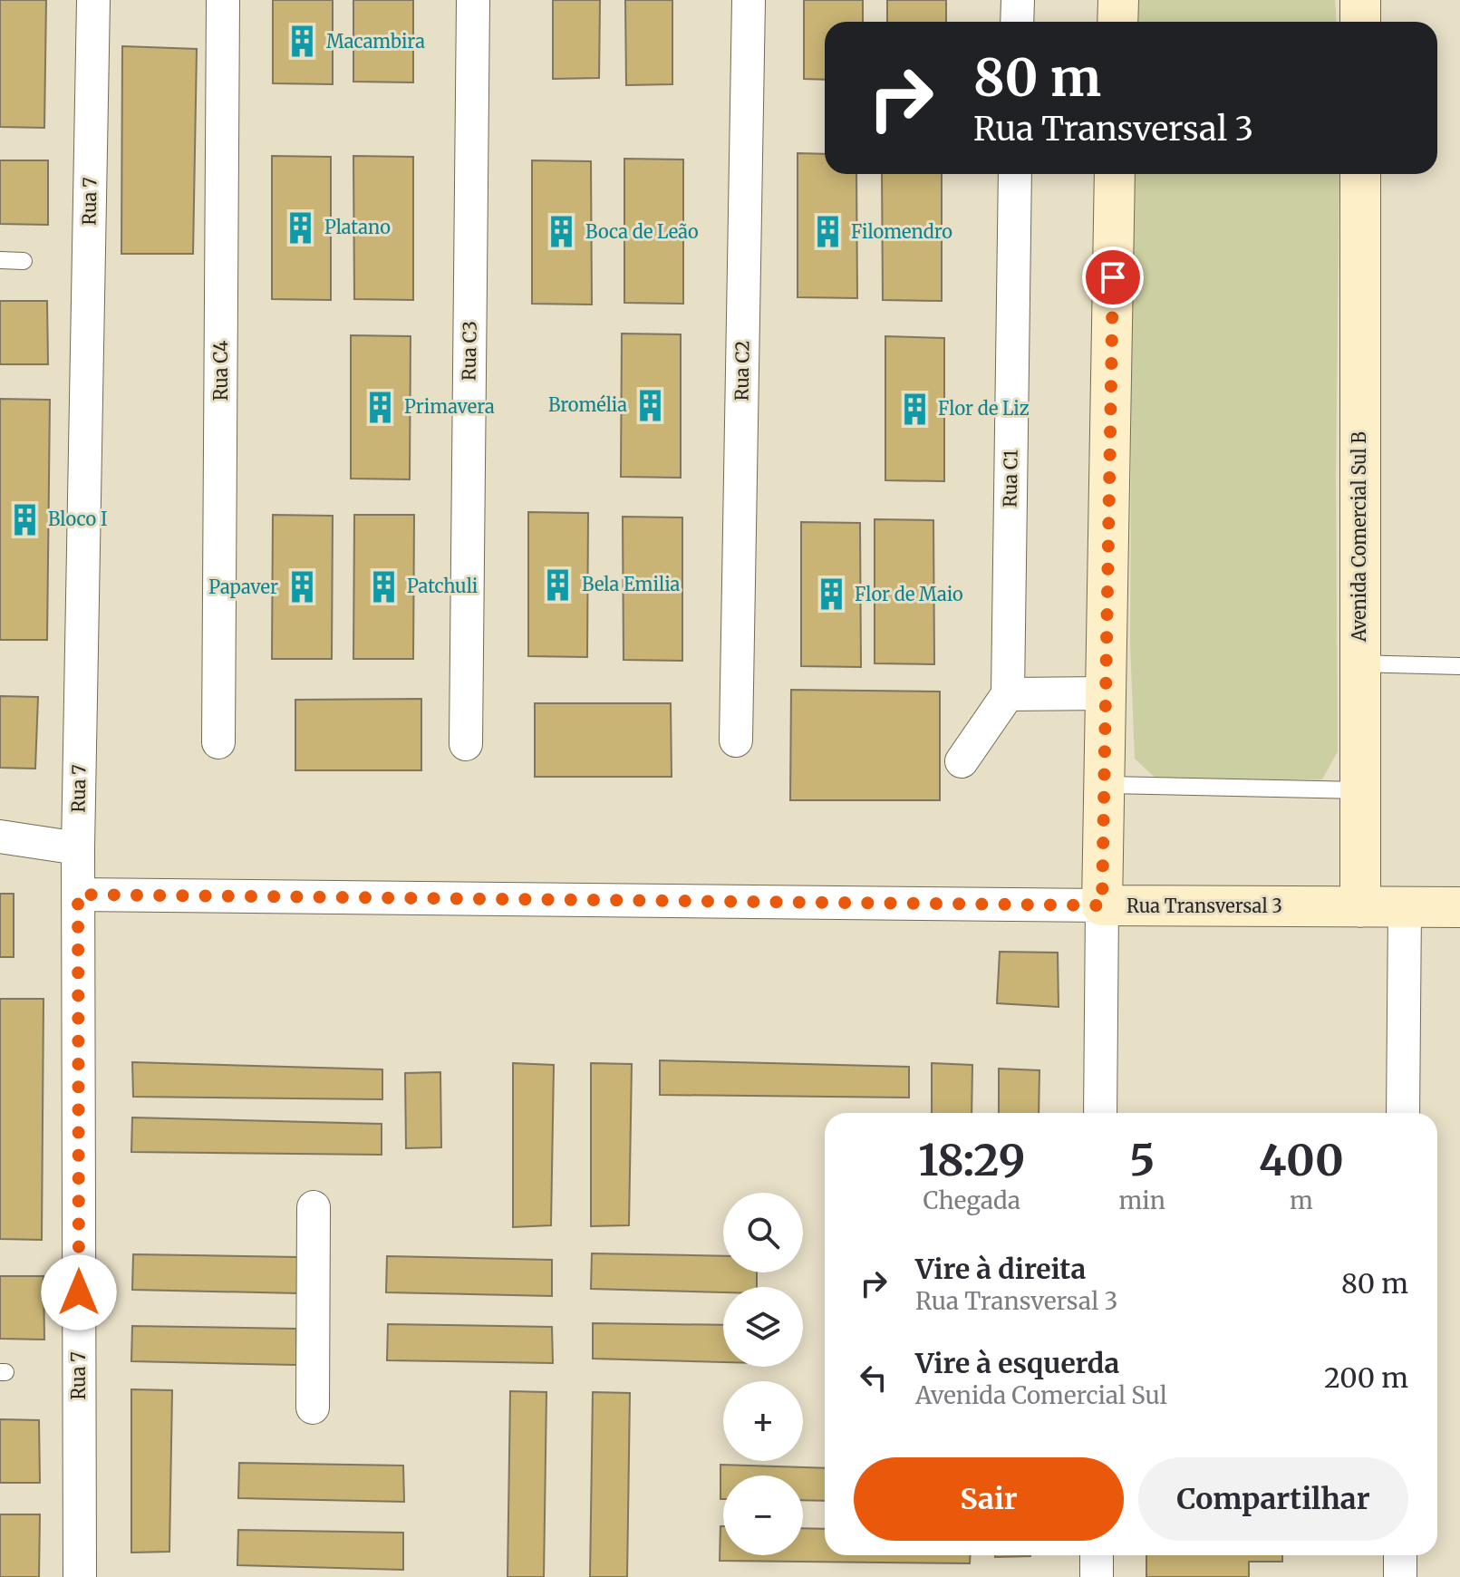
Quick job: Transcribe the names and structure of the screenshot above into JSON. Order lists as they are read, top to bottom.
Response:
{
  "streets": {
    "street": [
      "Rua 7",
      "Rua C3",
      "Rua C4",
      "Rua C2",
      "Rua C1",
      "Avenida Comercial Sul B",
      "Rua Transversal 3"
    ]
  },
  "crossings": [
    ["Rua 7", "Rua Transversal 3"],
    ["Avenida Comercial Sul B", "Rua Transversal 3"]
  ],
  "places": {
    "building": [
      "Macambira",
      "Platano",
      "Boca de Leão",
      "Filomendro",
      "Bromélia",
      "Primavera",
      "Flor de Liz",
      "Bloco I",
      "Bela Emilia",
      "Patchuli",
      "Papaver",
      "Flor de Maio"
    ]
  },
  "page": {
    "turn": ["80 m", "Rua Transversal 3"],
    "eta": [
      "18:29",
      "Chegada",
      "5",
      "min",
      "400",
      "m"
    ],
    "map_buttons": ["+", "−"],
    "list": [
      {
        "name": "Vire à direita",
        "note": "Rua Transversal 3",
        "value": "80 m"
      },
      {
        "name": "Vire à esquerda",
        "note": "Avenida Comercial Sul",
        "value": "200 m"
      }
    ],
    "buttons": ["Sair", "Compartilhar"]
  }
}
